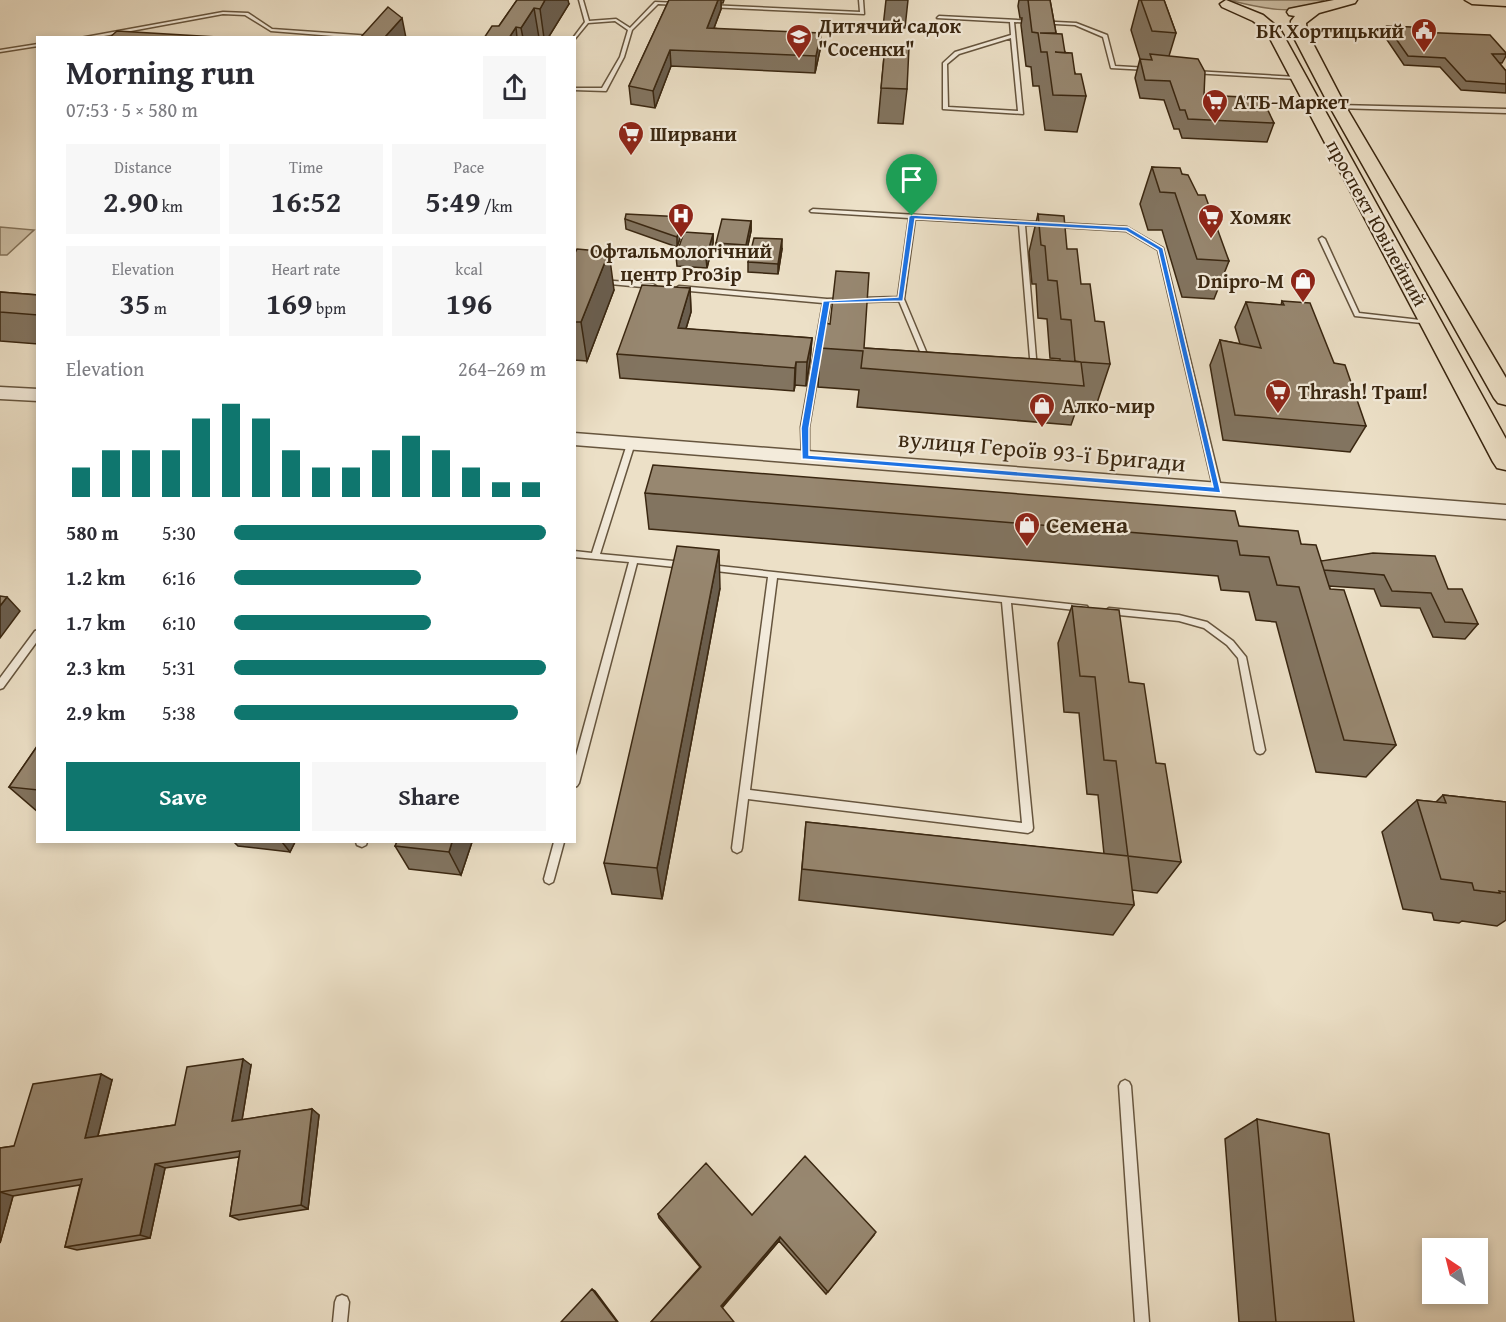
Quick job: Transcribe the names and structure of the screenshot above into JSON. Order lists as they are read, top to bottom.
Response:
{
  "streets": {
    "main road": ["проспект Ювілейний"],
    "street": ["вулиця Героїв 93-ї Бригади"]
  },
  "places": {
    "public building": ["БК Хортицький"],
    "school or university": ["Дитячий садок \"Сосенки\""],
    "supermarket": [
      "АТБ-Маркет",
      "Ширвани",
      "Хомяк",
      "Thrash! Траш!"
    ],
    "hospital": ["Офтальмологічний центр ProЗір"],
    "shop": ["Dnipro-M", "Алко-мир", "Семена"]
  },
  "north": "top left",
  "page": {
    "heading": ["Morning run", "07:53 · 5 × 580 m"],
    "stats": [
      ["Distance", "2.90 km"],
      ["Time", "16:52"],
      ["Pace", "5:49 /km"],
      ["Elevation", "35 m"],
      ["Heart rate", "169 bpm"],
      ["kcal", "196"]
    ],
    "chart": ["Elevation", "264–269 m"],
    "list": [
      {
        "name": "580 m",
        "note": "5:30"
      },
      {
        "name": "1.2 km",
        "note": "6:16"
      },
      {
        "name": "1.7 km",
        "note": "6:10"
      },
      {
        "name": "2.3 km",
        "note": "5:31"
      },
      {
        "name": "2.9 km",
        "note": "5:38"
      }
    ],
    "buttons": ["Save", "Share"]
  }
}
